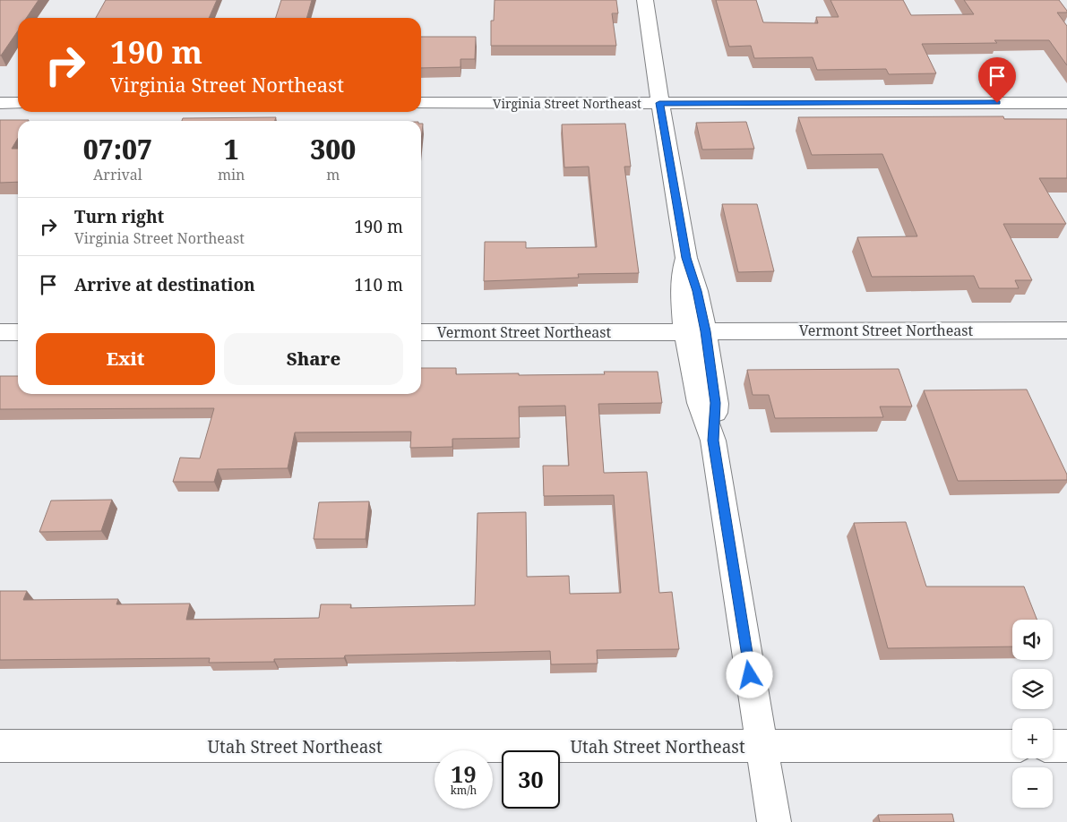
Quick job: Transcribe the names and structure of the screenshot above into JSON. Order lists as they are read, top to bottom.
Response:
{
  "streets": {
    "street": ["Virginia Street Northeast", "Vermont Street Northeast", "Utah Street Northeast"]
  },
  "page": {
    "turn": ["190 m", "Virginia Street Northeast"],
    "eta": [
      "07:07",
      "Arrival",
      "1",
      "min",
      "300",
      "m"
    ],
    "list": [
      {
        "name": "Turn right",
        "note": "Virginia Street Northeast",
        "value": "190 m"
      },
      {
        "name": "Arrive at destination",
        "value": "110 m"
      }
    ],
    "buttons": ["Exit", "Share"],
    "map_buttons": ["+", "−"],
    "speed": "19 km/h",
    "limit": "30"
  }
}
